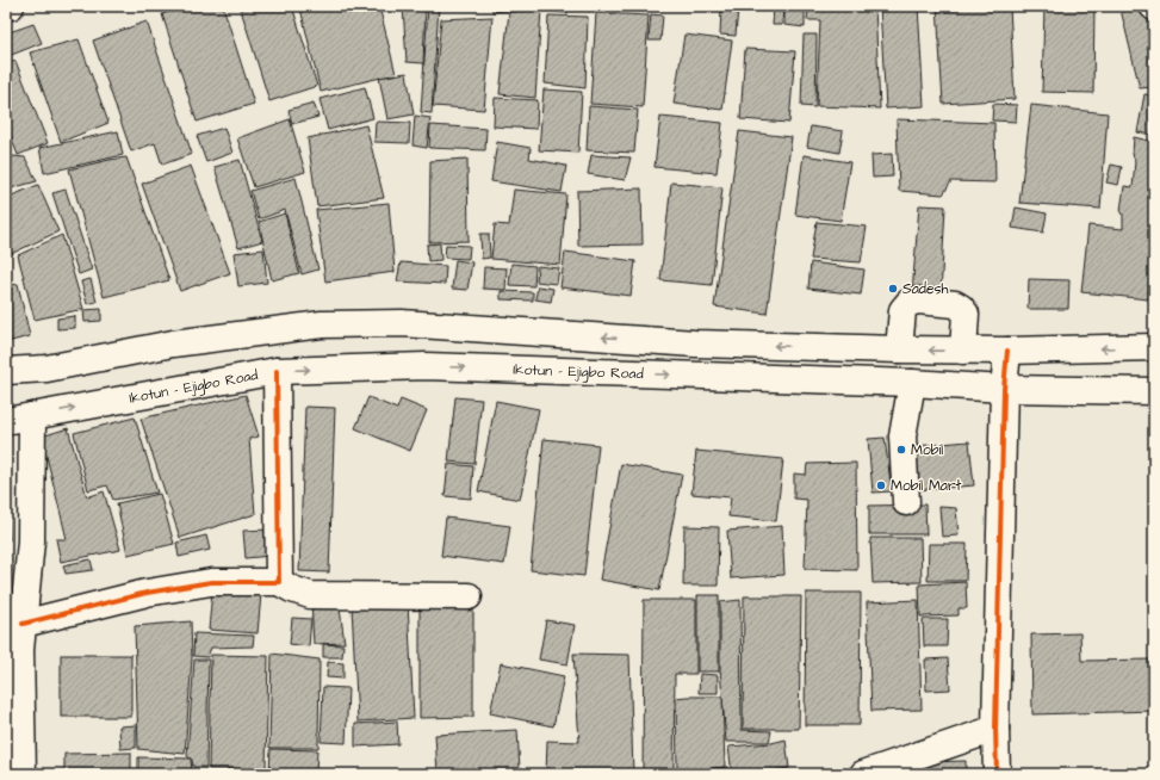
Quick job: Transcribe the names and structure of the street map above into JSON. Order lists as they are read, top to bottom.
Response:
{
  "streets": {
    "main road": ["Ikotun - Ejigbo Road"]
  },
  "places": ["Sadesh", "Mobil", "Mobil Mart"]
}
